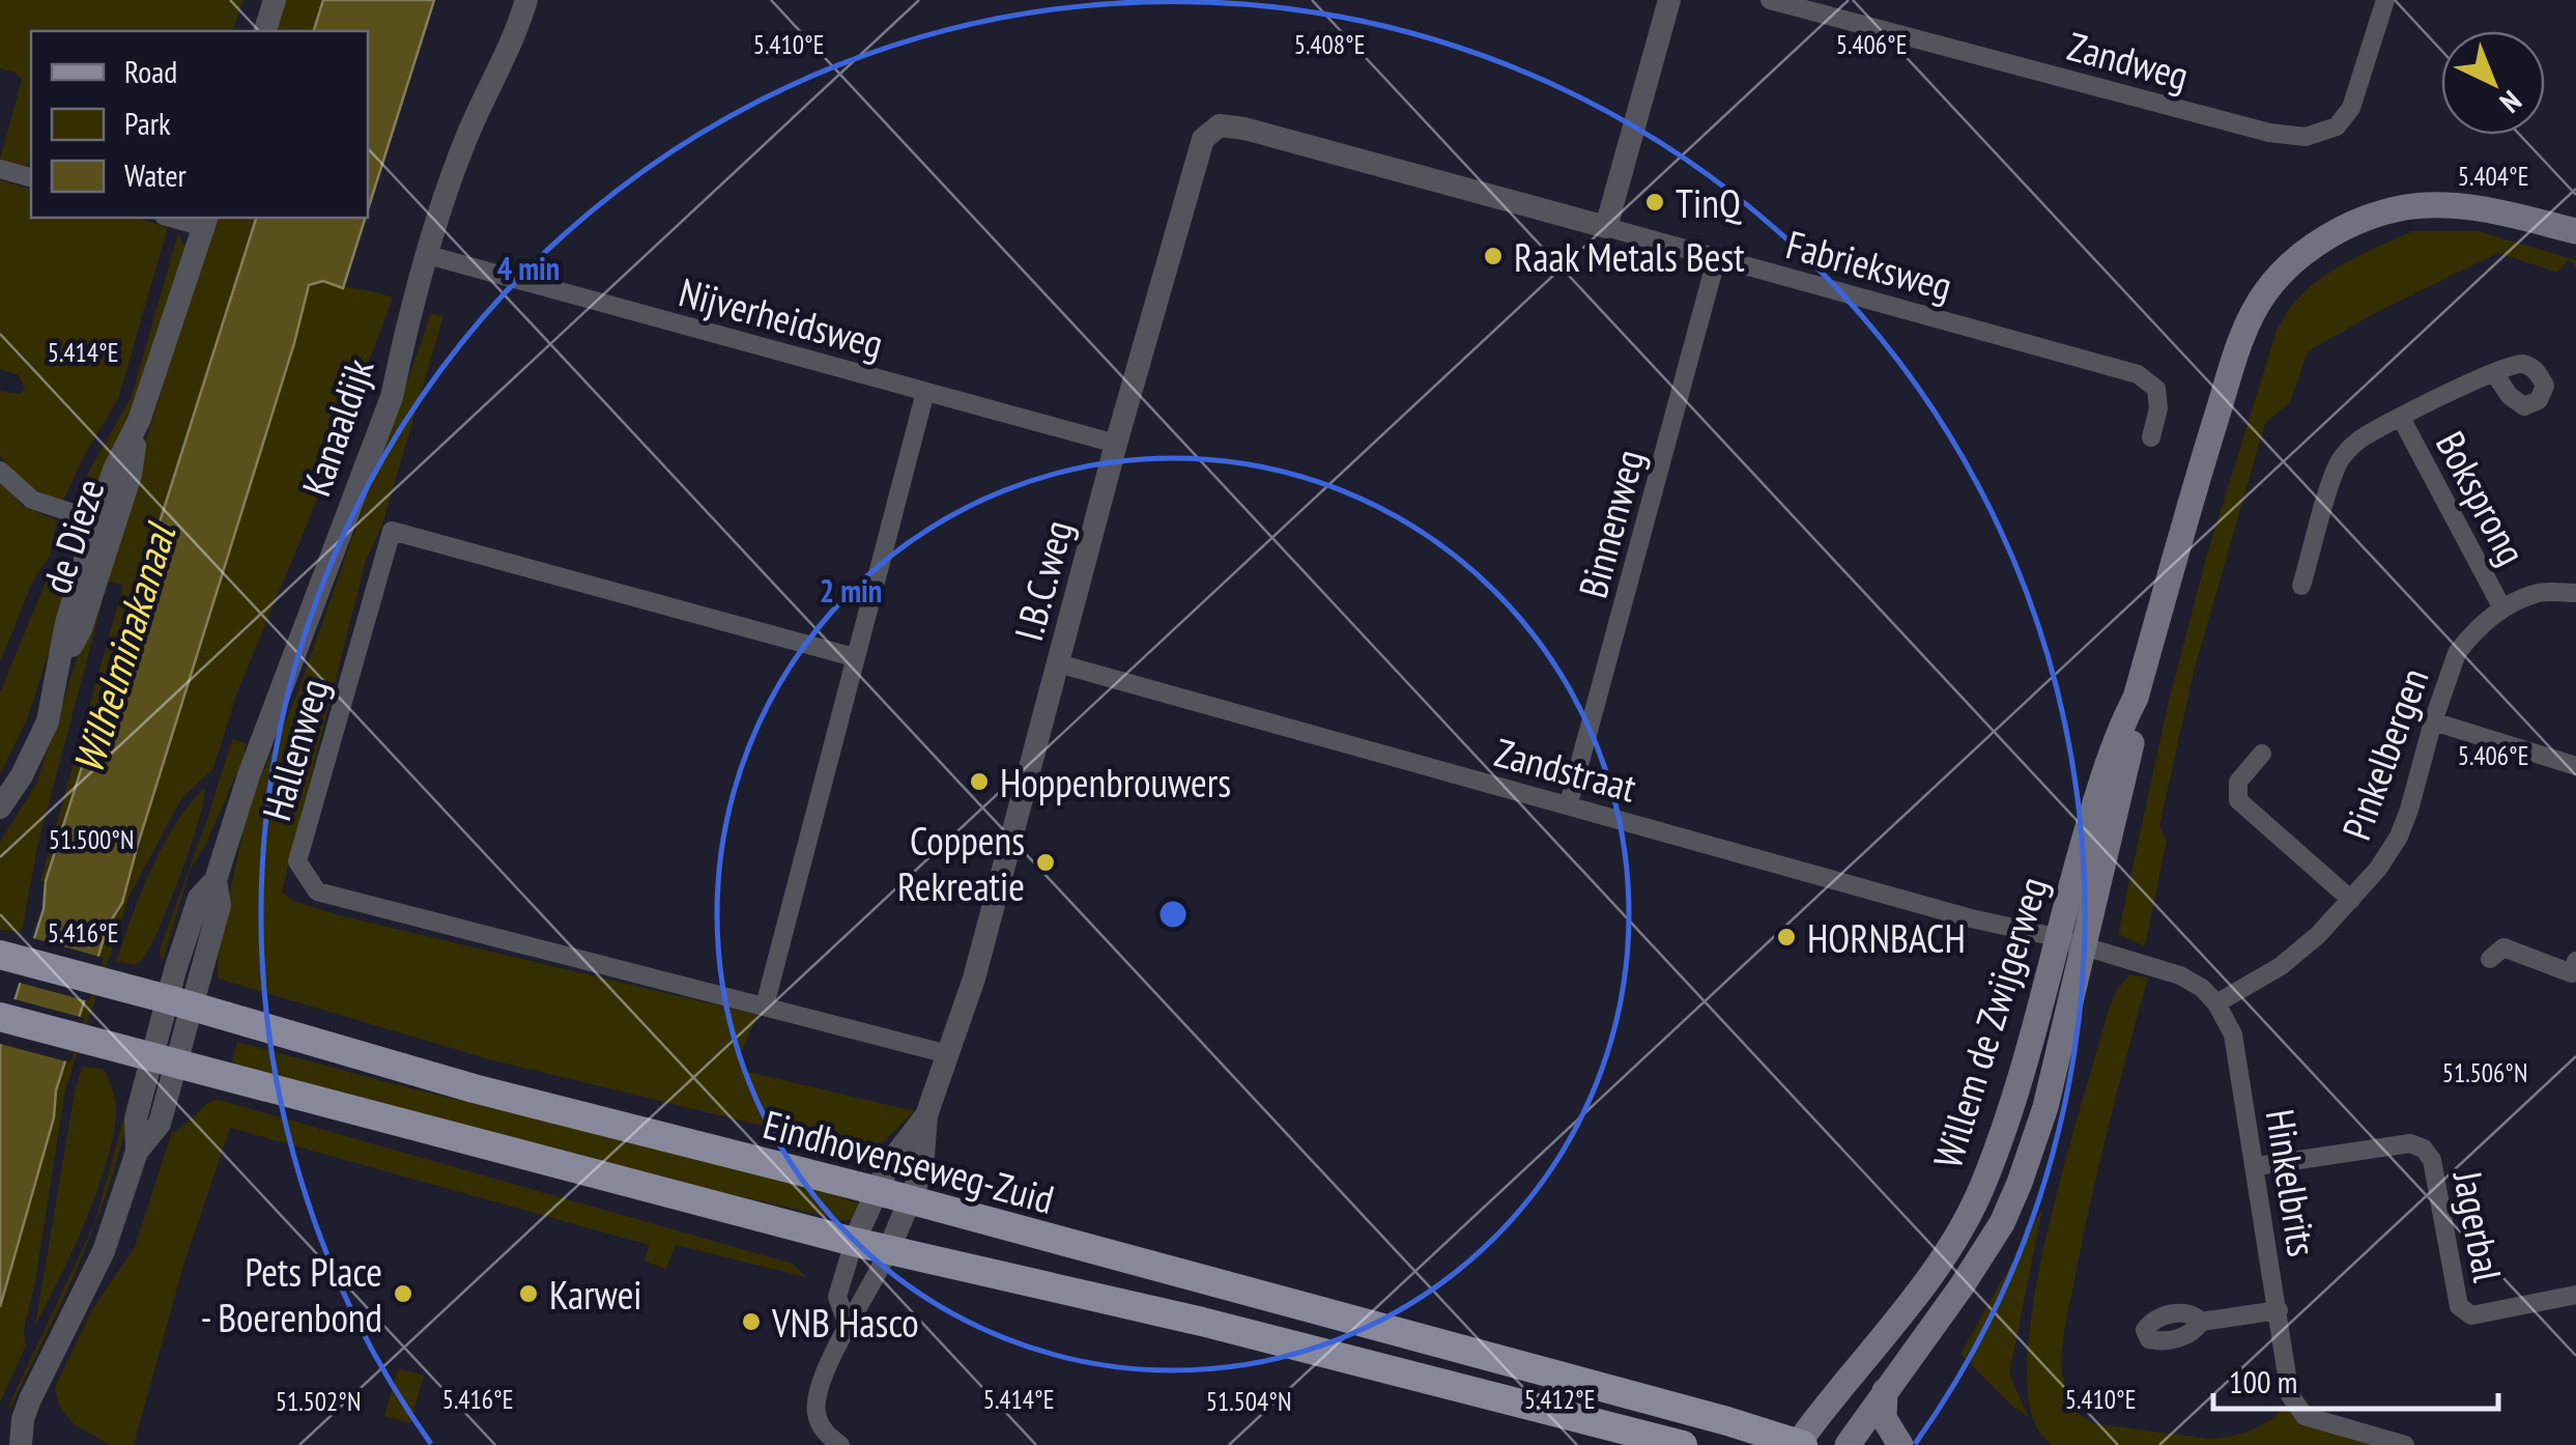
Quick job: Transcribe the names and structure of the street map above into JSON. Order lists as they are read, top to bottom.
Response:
{
  "streets": {
    "main road": ["Willem de Zwijgerweg", "Eindhovenseweg-Zuid"],
    "street": [
      "Zandweg",
      "Fabrieksweg",
      "Nijverheidsweg",
      "Kanaaldijk",
      "Boksprong",
      "Binnenweg",
      "de Dieze",
      "I.B.C.weg",
      "Hallenweg",
      "Pinkelbergen",
      "Zandstraat",
      "Hinkelbrits",
      "Jagerbal"
    ]
  },
  "crossings": [
    ["Fabrieksweg", "Binnenweg"],
    ["Fabrieksweg", "I.B.C.weg"],
    ["Nijverheidsweg", "Kanaaldijk"],
    ["Nijverheidsweg", "I.B.C.weg"],
    ["Kanaaldijk", "Eindhovenseweg-Zuid"],
    ["Boksprong", "Pinkelbergen"],
    ["Binnenweg", "Zandstraat"],
    ["I.B.C.weg", "Zandstraat"],
    ["I.B.C.weg", "Eindhovenseweg-Zuid"],
    ["Pinkelbergen", "Hinkelbrits"],
    ["Zandstraat", "Willem de Zwijgerweg"],
    ["Willem de Zwijgerweg", "Eindhovenseweg-Zuid"],
    ["Hinkelbrits", "Jagerbal"]
  ],
  "water": ["Wilhelminakanaal"],
  "places": [
    "TinQ",
    "Raak Metals Best",
    "Hoppenbrouwers",
    "Coppens Rekreatie",
    "HORNBACH",
    "Pets Place - Boerenbond",
    "Karwei",
    "VNB Hasco"
  ],
  "legend": ["Road", "Park", "Water"],
  "scale_bar": "100 m",
  "north": "bottom right",
  "coordinates": [
    "5.410°E",
    "5.408°E",
    "5.406°E",
    "5.404°E",
    "5.414°E",
    "51.500°N",
    "5.416°E",
    "51.506°N",
    "5.412°E",
    "51.502°N",
    "51.504°N"
  ],
  "rings": ["4 min", "2 min"]
}
